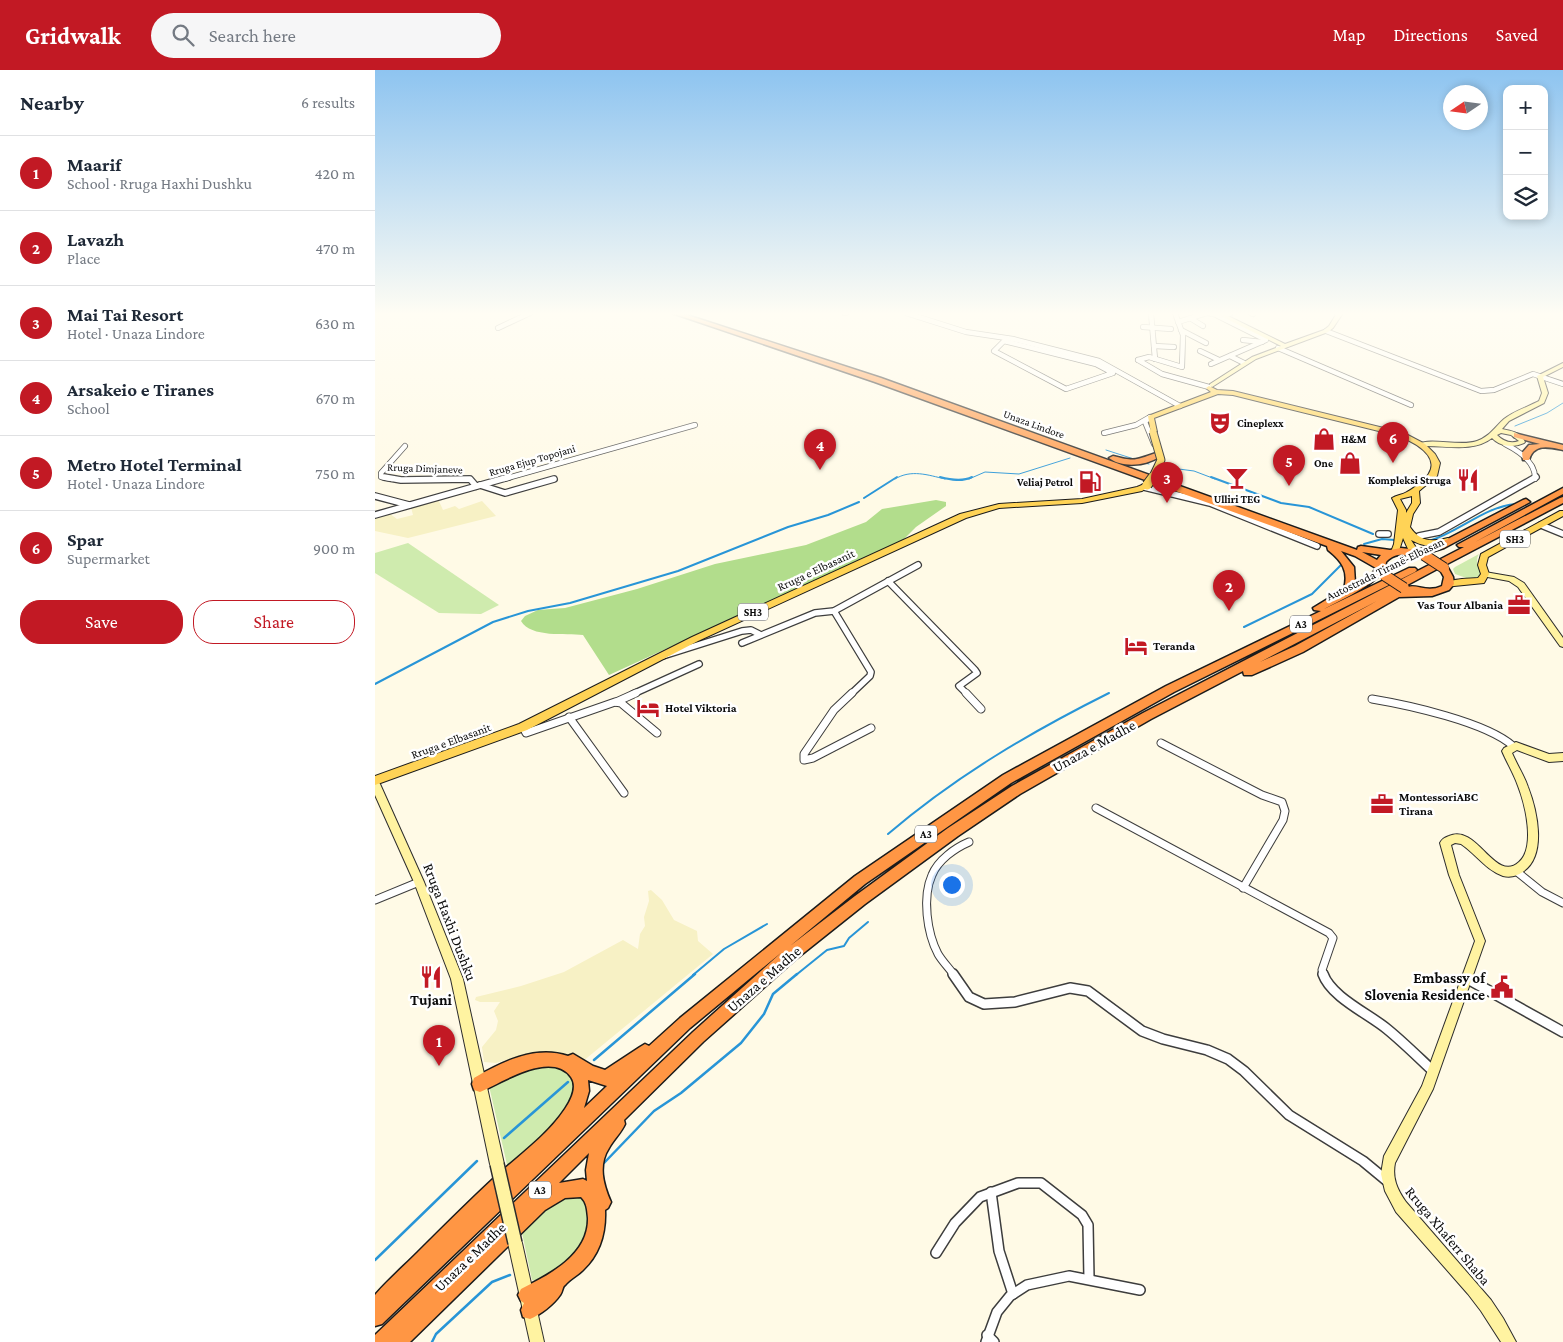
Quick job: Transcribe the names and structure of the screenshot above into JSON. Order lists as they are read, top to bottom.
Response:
{
  "streets": {
    "highway": [
      "Unaza Lindore",
      "Autostrada Tiranë-Elbasan",
      "A3",
      "Unaza e Madhe"
    ],
    "main road": ["SH3", "Rruga e Elbasanit"],
    "street": [
      "Rruga Ejup Topojani",
      "Rruga Dimjaneve",
      "Rruga Haxhi Dushku",
      "Rruga Xhaferr Shaba"
    ]
  },
  "crossings": [
    ["Rruga Ejup Topojani", "Rruga Dimjaneve"],
    ["Autostrada Tiranë-Elbasan", "Unaza e Madhe"],
    ["Rruga e Elbasanit", "Rruga Haxhi Dushku"]
  ],
  "places": {
    "theatre": ["Cineplexx"],
    "shop": ["H&M", "One"],
    "bar": ["Ulliri TEG"],
    "restaurant": ["Kompleksi Struga", "Tujani"],
    "fuel station": ["Veliaj Petrol"],
    "office": ["Vas Tour Albania", "MontessoriABC Tirana"],
    "hotel": ["Teranda", "Hotel Viktoria"],
    "public building": ["Embassy of Slovenia Residence"]
  },
  "north": "left",
  "page": {
    "header": "Gridwalk",
    "search": "Search here",
    "nav": ["Map", "Directions", "Saved"],
    "heading": ["Nearby", "6 results"],
    "map_buttons": ["+", "−"],
    "list": [
      {
        "mark": "1",
        "name": "Maarif",
        "note": "School · Rruga Haxhi Dushku",
        "value": "420 m"
      },
      {
        "mark": "2",
        "name": "Lavazh",
        "note": "Place",
        "value": "470 m"
      },
      {
        "mark": "3",
        "name": "Mai Tai Resort",
        "note": "Hotel · Unaza Lindore",
        "value": "630 m"
      },
      {
        "mark": "4",
        "name": "Arsakeio e Tiranes",
        "note": "School",
        "value": "670 m"
      },
      {
        "mark": "5",
        "name": "Metro Hotel Terminal",
        "note": "Hotel · Unaza Lindore",
        "value": "750 m"
      },
      {
        "mark": "6",
        "name": "Spar",
        "note": "Supermarket",
        "value": "900 m"
      }
    ],
    "pins": [
      "6",
      "4",
      "5",
      "3",
      "2",
      "1"
    ],
    "buttons": ["Save", "Share"]
  }
}
